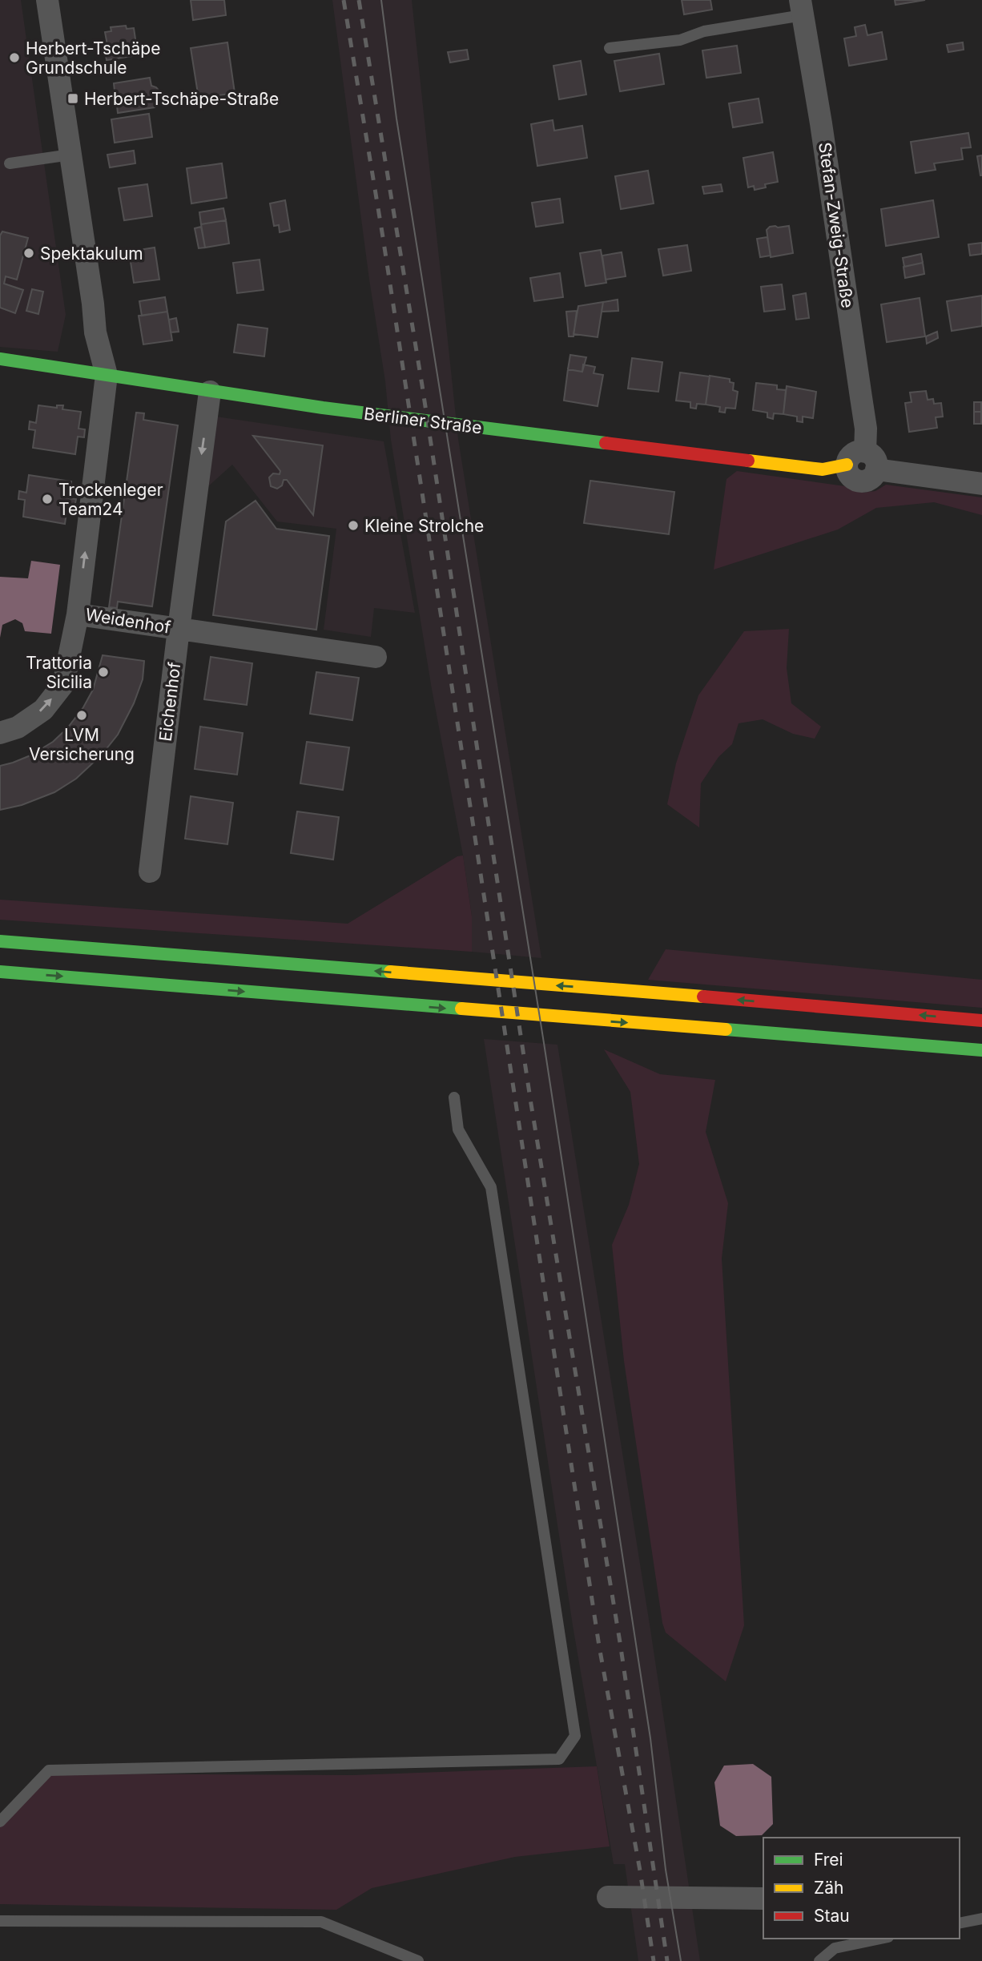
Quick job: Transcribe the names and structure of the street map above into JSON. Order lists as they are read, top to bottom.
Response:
{
  "streets": {
    "main road": ["Berliner Straße"],
    "street": ["Stefan-Zweig-Straße", "Weidenhof", "Eichenhof"]
  },
  "crossings": [
    ["Stefan-Zweig-Straße", "Berliner Straße"],
    ["Berliner Straße", "Weidenhof"],
    ["Weidenhof", "Eichenhof"]
  ],
  "places": {
    "other": [
      "Herbert-Tschäpe Grundschule",
      "Spektakulum",
      "Trockenleger Team24",
      "Kleine Strolche",
      "Trattoria Sicilia",
      "LVM Versicherung"
    ],
    "transit": ["Herbert-Tschäpe-Straße"]
  },
  "legend": ["Frei", "Zäh", "Stau"]
}
